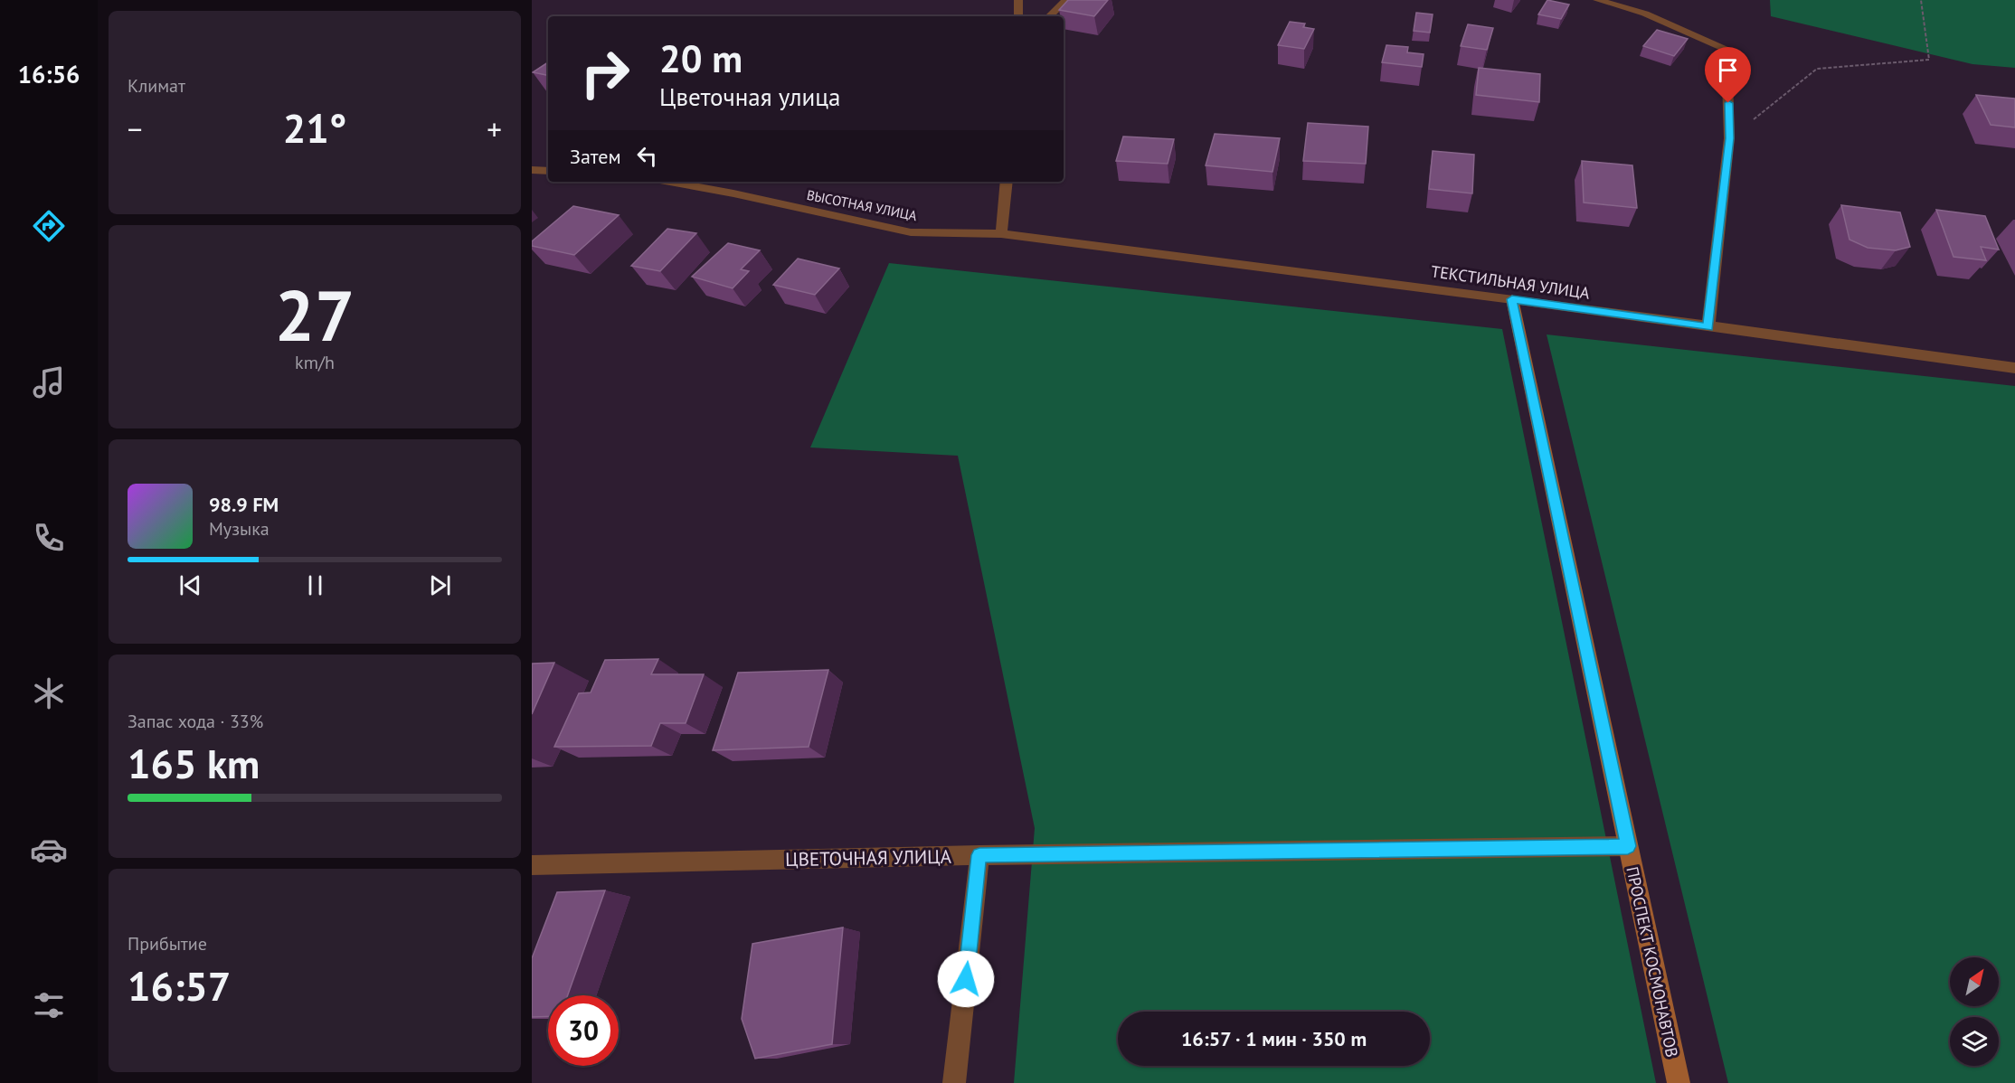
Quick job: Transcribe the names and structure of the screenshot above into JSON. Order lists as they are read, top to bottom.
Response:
{
  "streets": {
    "street": [
      "ВЫСОТНАЯ УЛИЦА",
      "ТЕКСТИЛЬНАЯ УЛИЦА",
      "ЦВЕТОЧНАЯ УЛИЦА",
      "ПРОСПЕКТ КОСМОНАВТОВ"
    ]
  },
  "crossings": [
    ["ВЫСОТНАЯ УЛИЦА", "ТЕКСТИЛЬНАЯ УЛИЦА"],
    ["ТЕКСТИЛЬНАЯ УЛИЦА", "ПРОСПЕКТ КОСМОНАВТОВ"],
    ["ЦВЕТОЧНАЯ УЛИЦА", "ПРОСПЕКТ КОСМОНАВТОВ"]
  ],
  "north": "top right",
  "page": {
    "tabs": "16:56",
    "tile": [
      "Климат",
      ["27", "km/h"],
      ["Запас хода · 33%", "165 km"],
      ["Прибытие", "16:57"]
    ],
    "turn": ["20 m", "Цветочная улица"],
    "heat": ["−", "21°", "+"],
    "then": "Затем",
    "song": ["98.9 FM", "Музыка"],
    "limit": "30",
    "trip": "16:57 · 1 мин · 350 m"
  }
}
